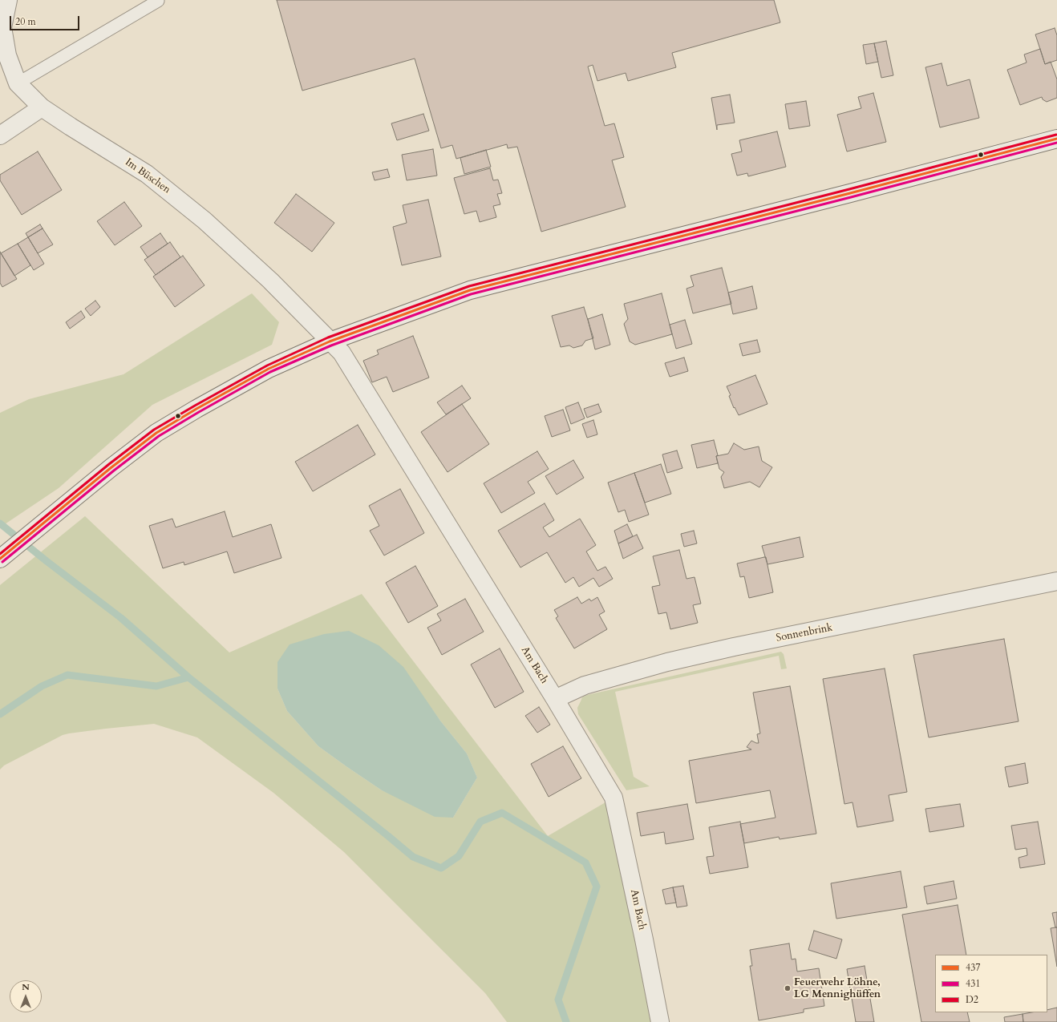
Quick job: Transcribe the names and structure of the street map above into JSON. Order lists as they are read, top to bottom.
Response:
{
  "streets": {
    "street": ["Im Büschen", "Sonnenbrink", "Am Bach"]
  },
  "crossings": [
    ["Im Büschen", "Am Bach"],
    ["Sonnenbrink", "Am Bach"]
  ],
  "places": ["Feuerwehr Löhne, LG Mennighüffen"],
  "lines": ["transit line D2", "transit line 437", "transit line 431"],
  "legend": ["437", "431", "D2"],
  "scale_bar": "20 m",
  "north": "top"
}
